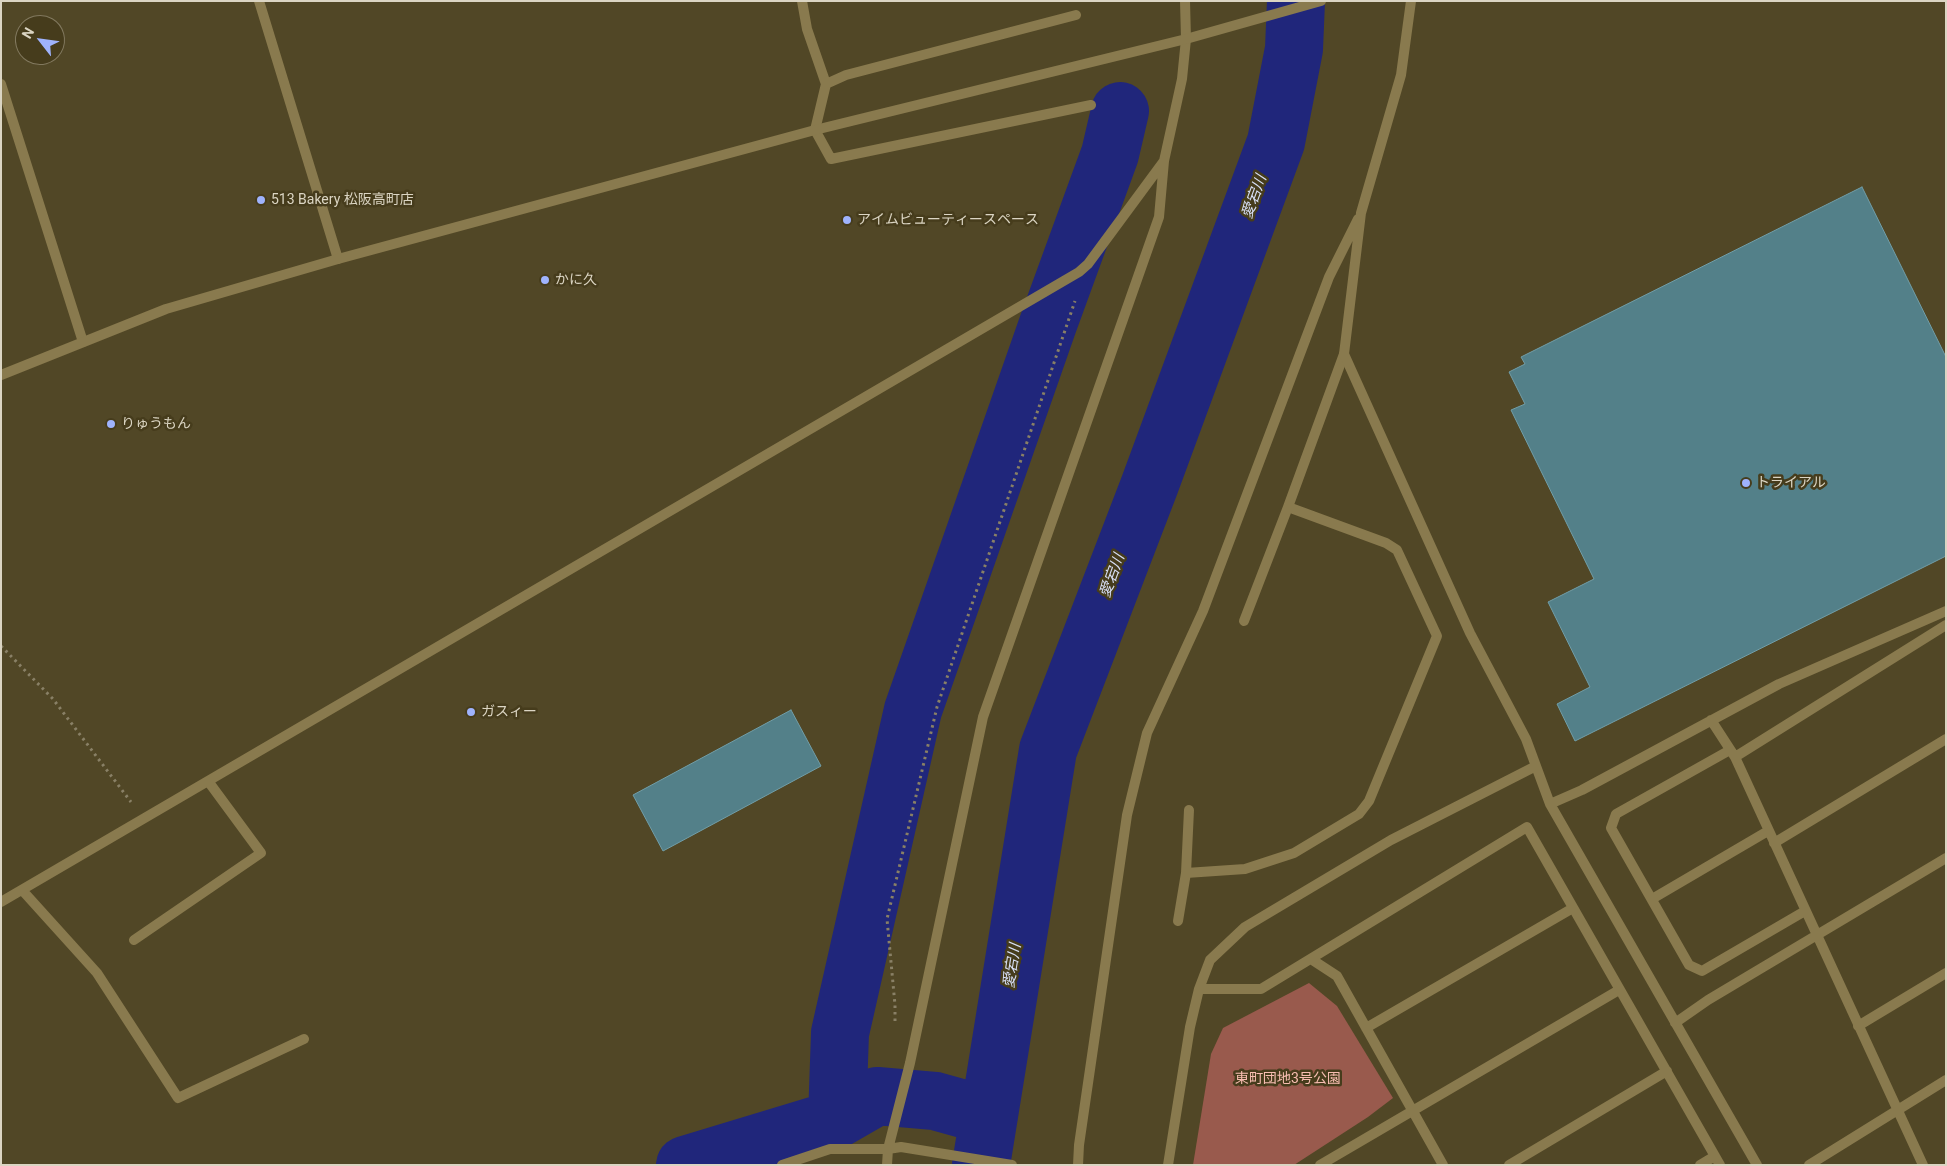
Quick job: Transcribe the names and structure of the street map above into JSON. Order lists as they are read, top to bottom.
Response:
{
  "water": ["愛宕川"],
  "parks": ["東町団地3号公園"],
  "places": [
    "513 Bakery 松阪高町店",
    "アイムビューティースペース",
    "かに久",
    "りゅうもん",
    "トライアル",
    "ガスィー"
  ],
  "north": "top left"
}
